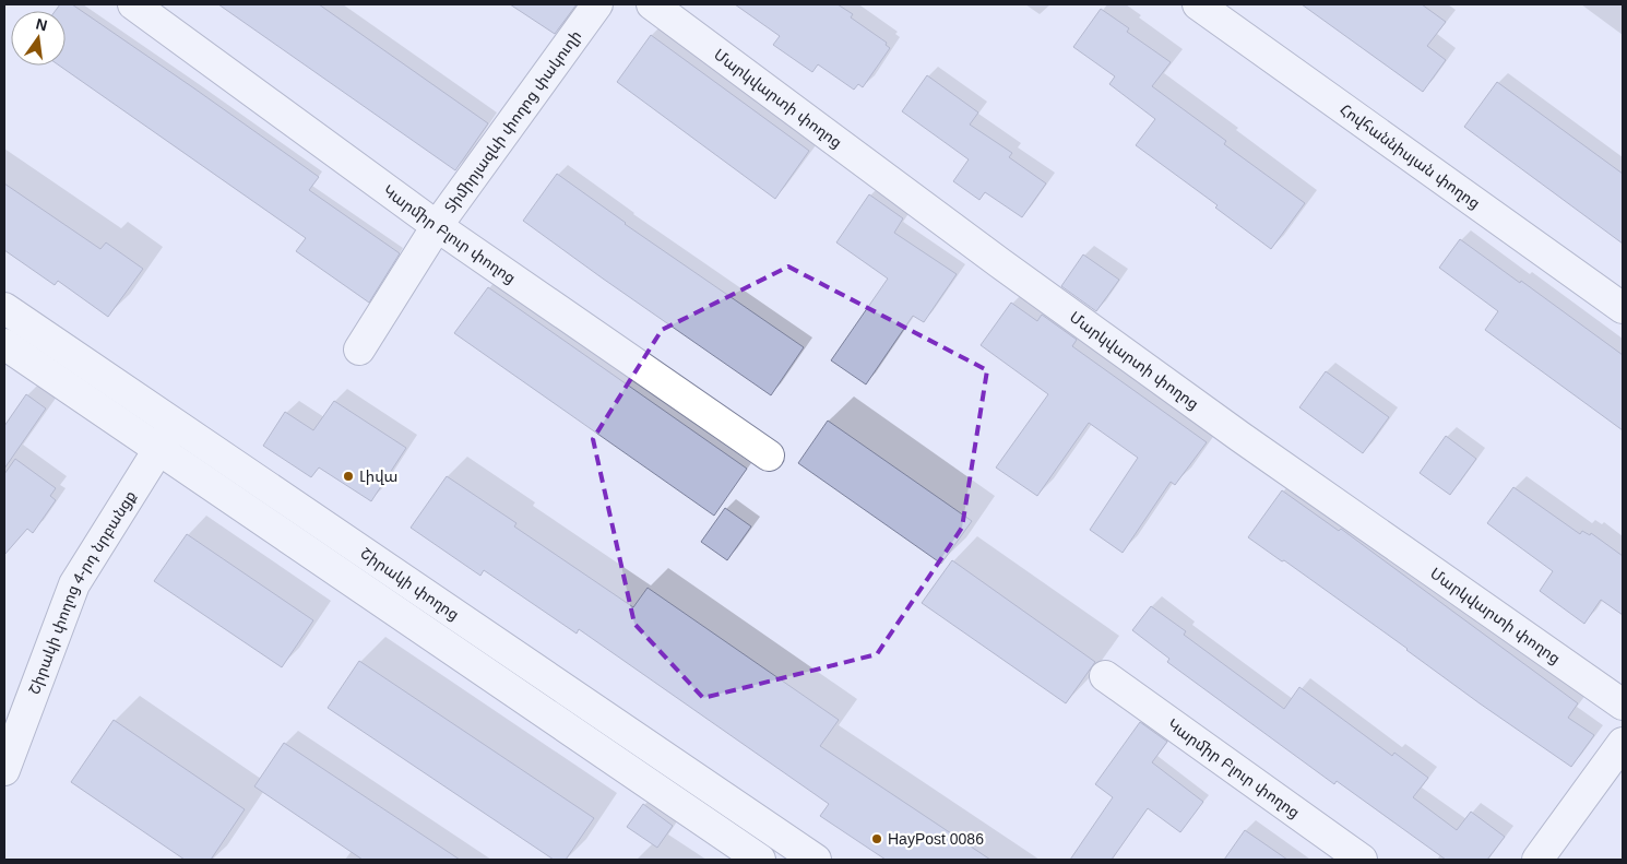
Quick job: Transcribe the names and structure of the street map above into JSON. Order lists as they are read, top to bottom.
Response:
{
  "streets": {
    "main road": [
      "Մարկվարտի փողոց",
      "Տիմիրյազևի փողոց փակուղի",
      "Հովհաննիսյան փողոց",
      "Կարմիր Բլուր փողոց",
      "Շիրակի փողոց",
      "Շիրակի փողոց 4-րդ նրբանցք"
    ]
  },
  "crossings": [
    ["Տիմիրյազևի փողոց փակուղի", "Կարմիր Բլուր փողոց"],
    ["Շիրակի փողոց", "Շիրակի փողոց 4-րդ նրբանցք"]
  ],
  "places": ["Լիվա", "HayPost 0086"],
  "north": "top"
}
